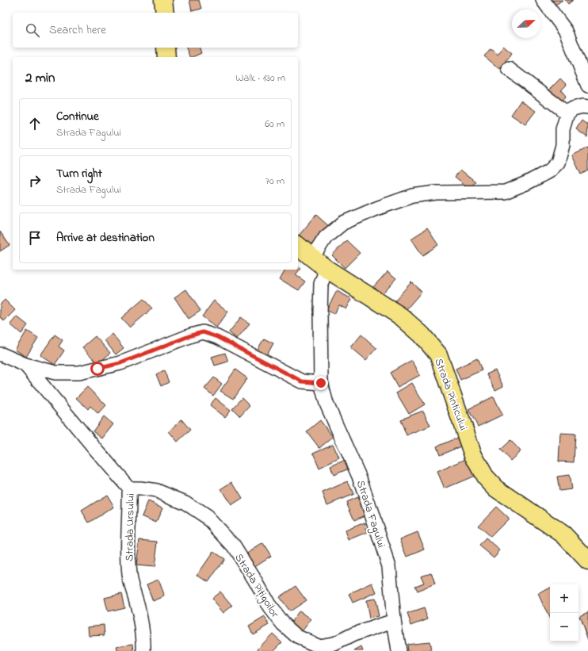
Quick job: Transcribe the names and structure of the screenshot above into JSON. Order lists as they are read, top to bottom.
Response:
{
  "streets": {
    "main road": ["Strada Pinticului"],
    "street": ["Strada Fagului", "Strada Ursului", "Strada Pițigoilor"]
  },
  "crossings": [
    ["Strada Pinticului", "Strada Fagului"],
    ["Strada Fagului", "Strada Pițigoilor"],
    ["Strada Ursului", "Strada Pițigoilor"]
  ],
  "north": "top right",
  "page": {
    "search": "Search here",
    "heading": ["2 min", "Walk · 130 m"],
    "list": [
      ["Continue", "Strada Fagului", "60 m"],
      ["Turn right", "Strada Fagului", "70 m"],
      "Arrive at destination"
    ],
    "map_buttons": ["+", "−"]
  }
}
